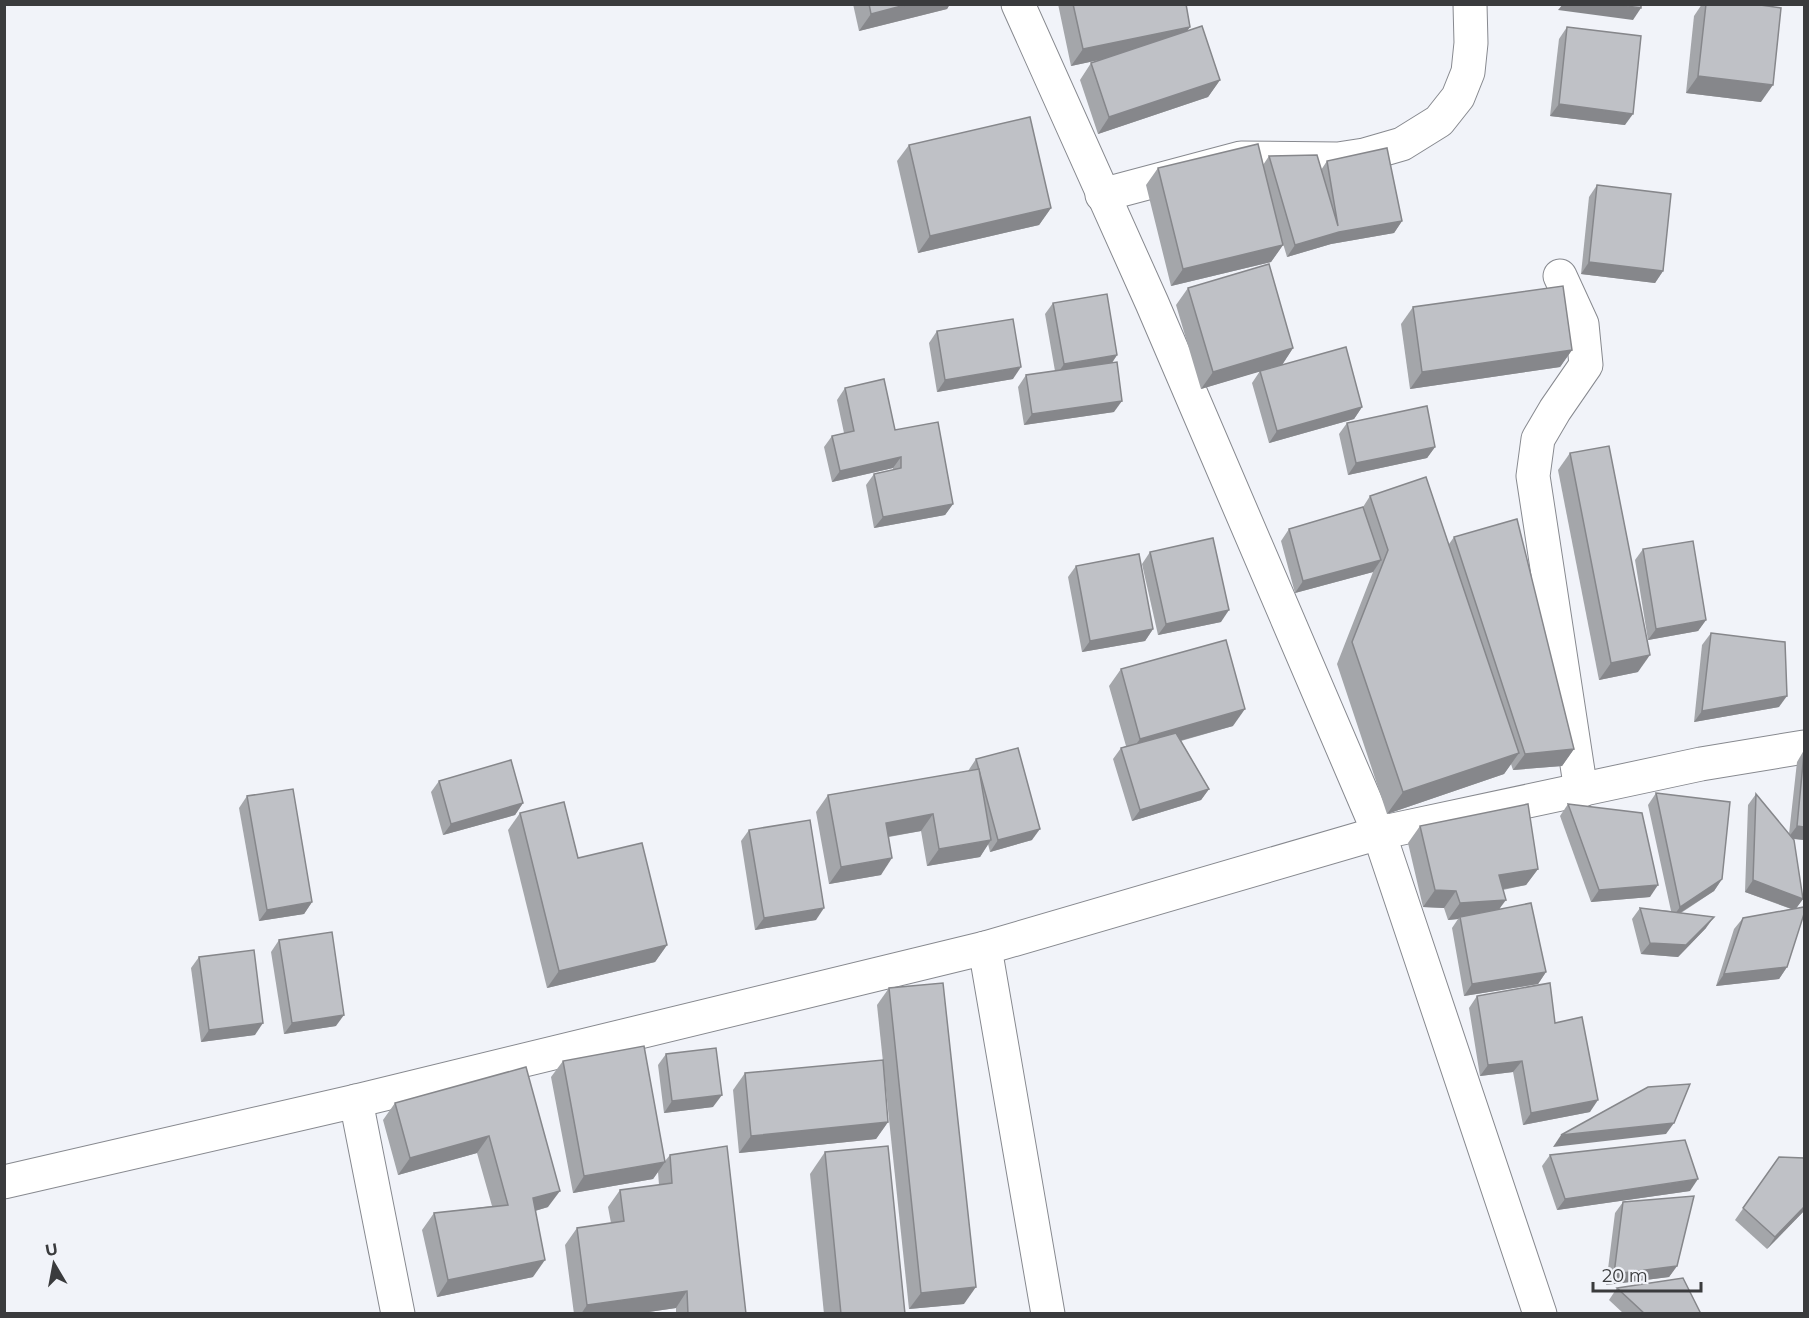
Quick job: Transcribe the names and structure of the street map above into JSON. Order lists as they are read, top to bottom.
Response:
{
  "scale_bar": "20 m",
  "north": "top"
}
